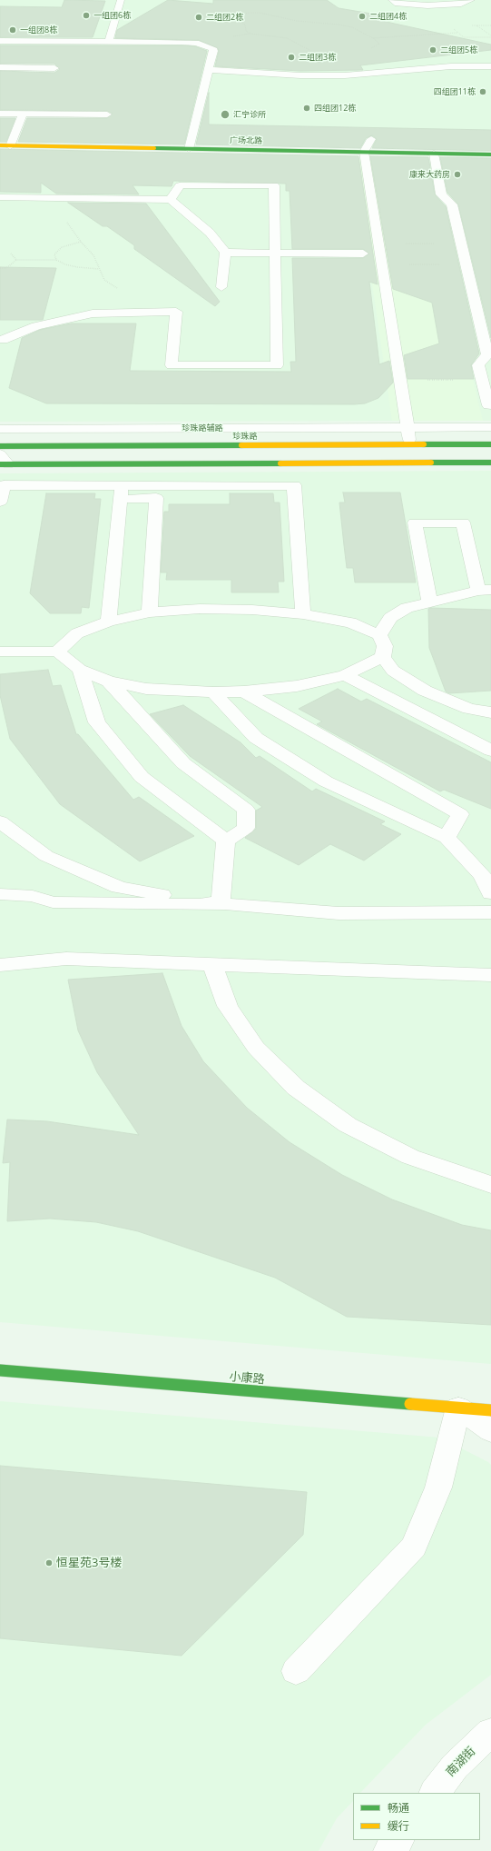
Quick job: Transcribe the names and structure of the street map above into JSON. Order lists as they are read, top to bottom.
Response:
{
  "streets": {
    "street": [
      "广场北路",
      "珍珠路辅路",
      "珍珠路",
      "小康路",
      "南湖街"
    ]
  },
  "places": [
    "一组团6栋",
    "二组团4栋",
    "二组团2栋",
    "一组团8栋",
    "二组团5栋",
    "二组团3栋",
    "四组团11栋",
    "四组团12栋",
    "汇宁诊所",
    "康来大药房",
    "恒星苑3号楼"
  ],
  "legend": ["畅通", "缓行"]
}
